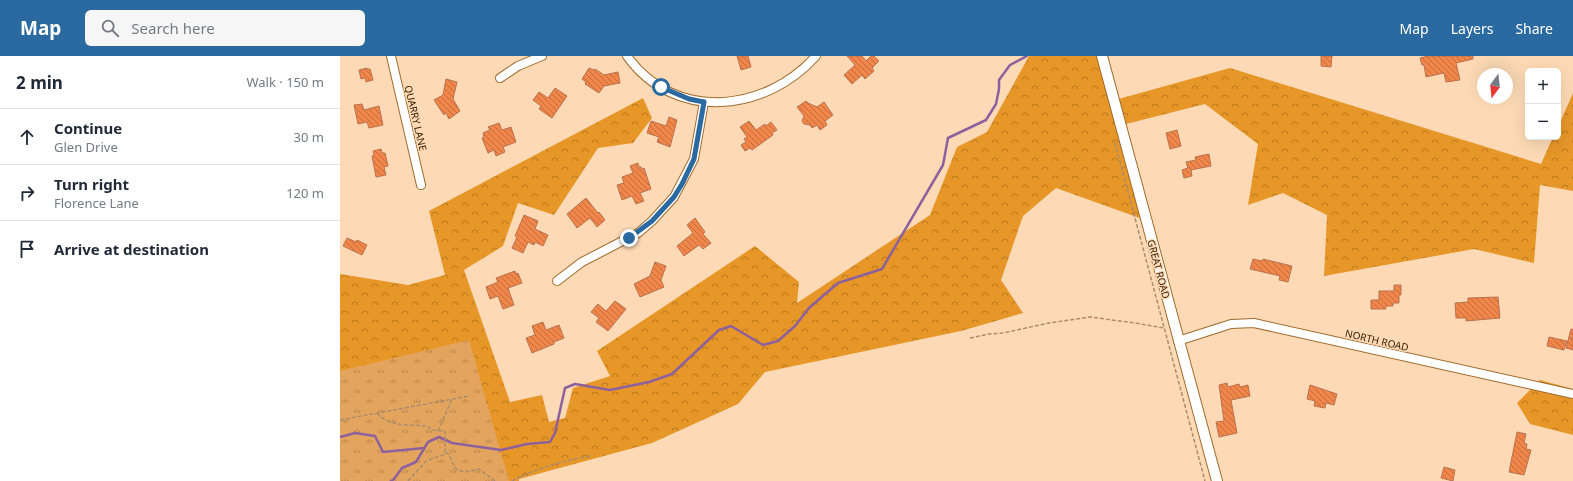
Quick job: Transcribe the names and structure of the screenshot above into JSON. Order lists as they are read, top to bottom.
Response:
{
  "streets": {
    "street": ["QUARRY LANE", "GREAT ROAD", "NORTH ROAD"]
  },
  "crossings": [
    ["GREAT ROAD", "NORTH ROAD"]
  ],
  "north": "bottom",
  "page": {
    "header": "Map",
    "search": "Search here",
    "nav": ["Map", "Layers", "Share"],
    "heading": ["2 min", "Walk · 150 m"],
    "map_buttons": ["+", "−"],
    "list": [
      ["Continue", "Glen Drive", "30 m"],
      ["Turn right", "Florence Lane", "120 m"],
      "Arrive at destination"
    ]
  }
}
